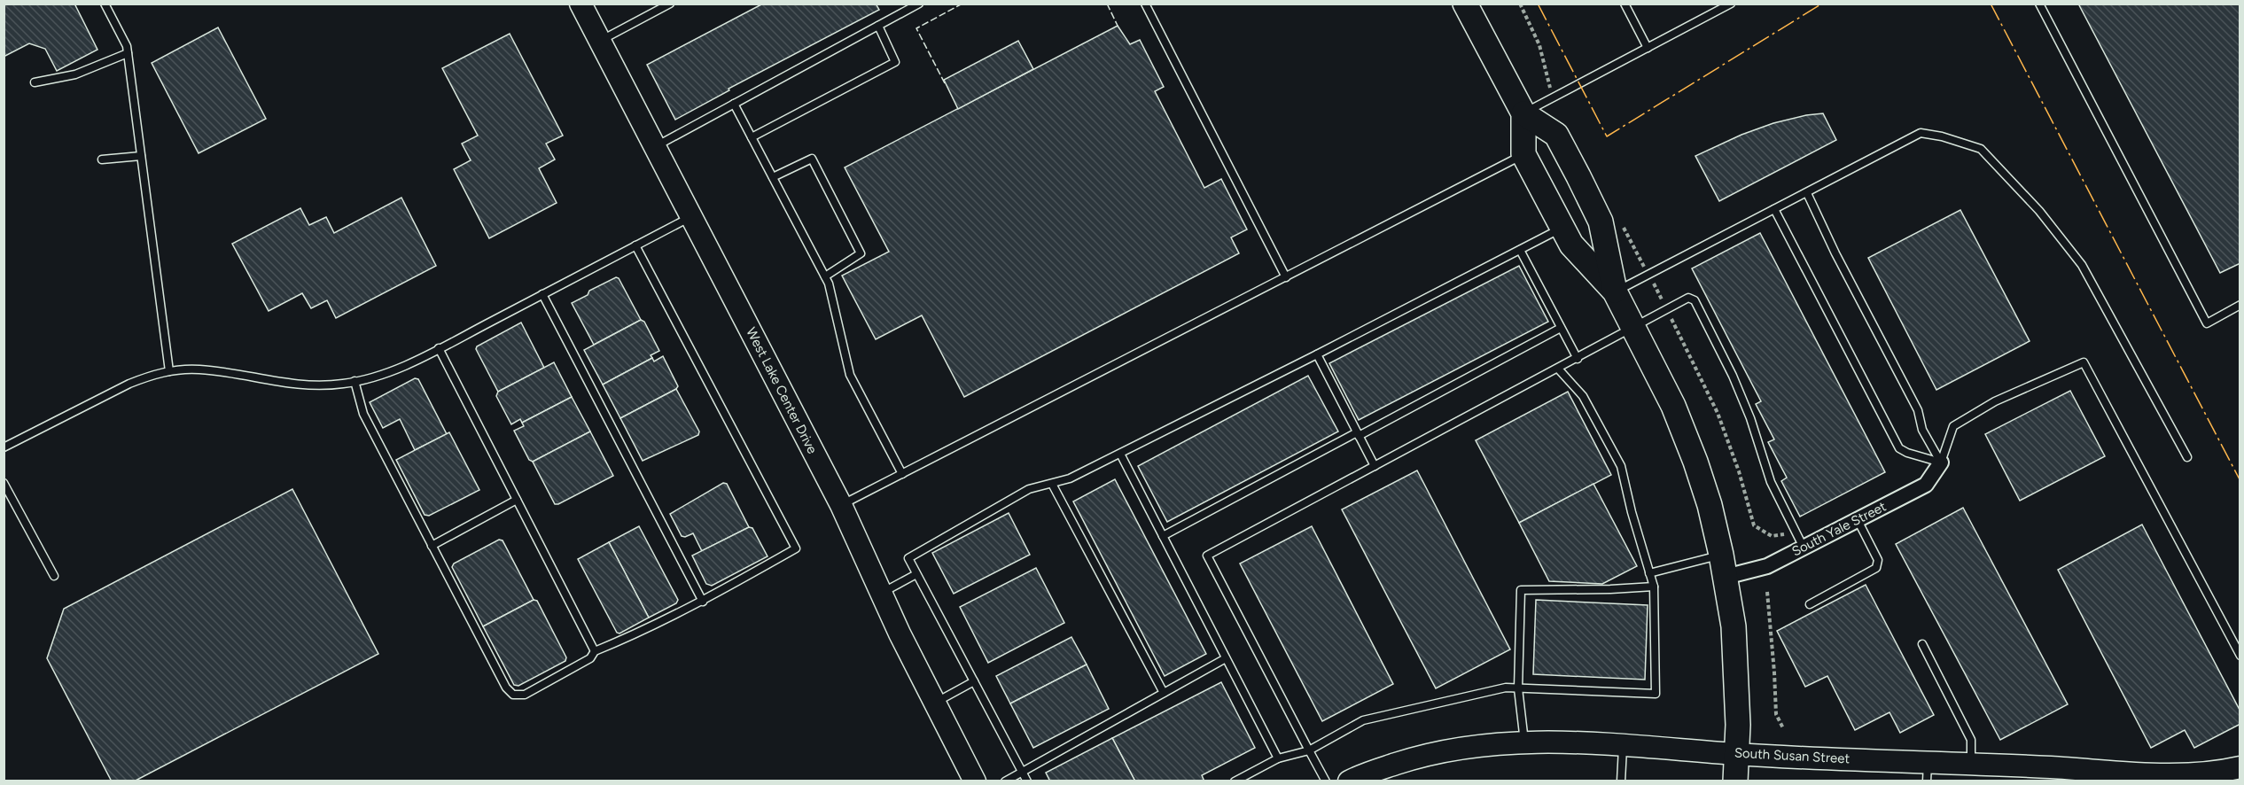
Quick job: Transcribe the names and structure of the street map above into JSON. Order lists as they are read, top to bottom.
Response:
{
  "streets": {
    "street": ["West Lake Center Drive", "South Yale Street", "South Susan Street"]
  }
}
